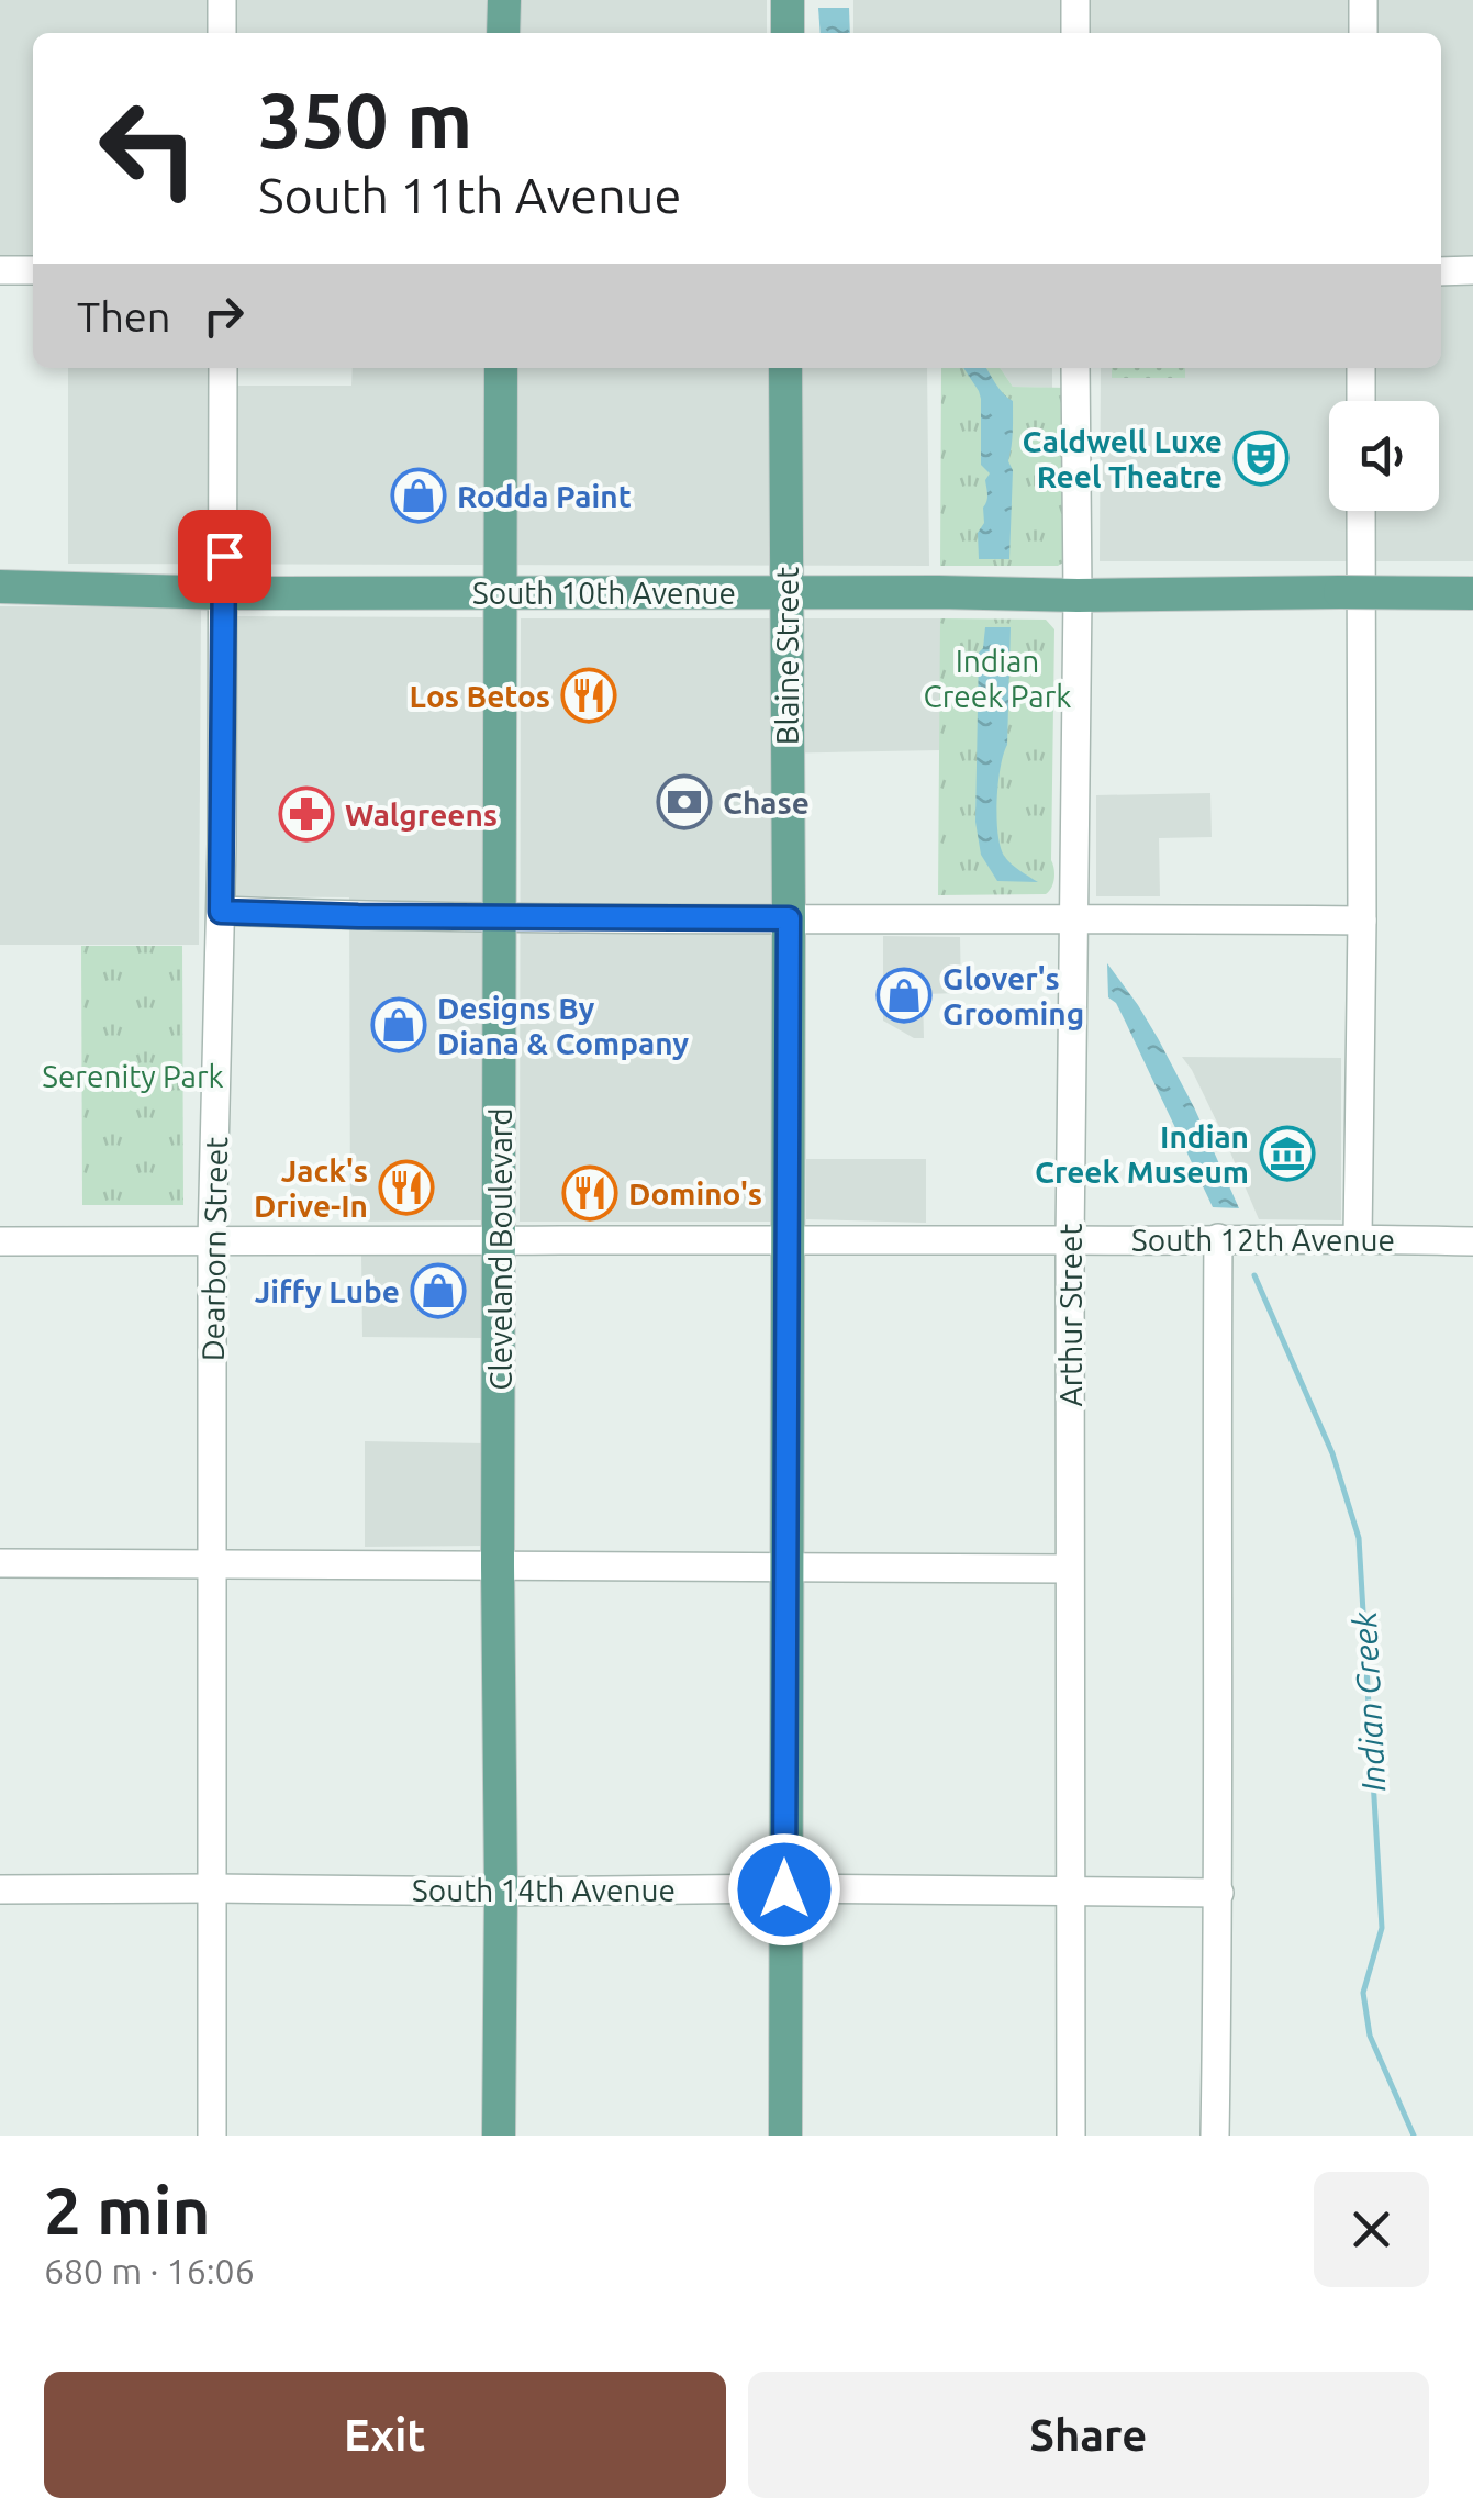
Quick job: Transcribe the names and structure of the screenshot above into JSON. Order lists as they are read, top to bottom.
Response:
{
  "streets": {
    "main road": ["South 10th Avenue", "Blaine Street", "Cleveland Boulevard"],
    "street": [
      "South 12th Avenue",
      "Dearborn Street",
      "Arthur Street",
      "South 14th Avenue"
    ]
  },
  "crossings": [
    ["South 10th Avenue", "Blaine Street"],
    ["South 10th Avenue", "Dearborn Street"],
    ["South 10th Avenue", "Cleveland Boulevard"],
    ["South 10th Avenue", "Arthur Street"],
    ["Blaine Street", "South 12th Avenue"],
    ["Blaine Street", "South 14th Avenue"],
    ["South 12th Avenue", "Dearborn Street"],
    ["South 12th Avenue", "Cleveland Boulevard"],
    ["South 12th Avenue", "Arthur Street"],
    ["Dearborn Street", "South 14th Avenue"],
    ["Cleveland Boulevard", "South 14th Avenue"],
    ["Arthur Street", "South 14th Avenue"]
  ],
  "water": ["Indian Creek"],
  "parks": ["Indian Creek Park", "Serenity Park"],
  "places": {
    "theatre": ["Caldwell Luxe Reel Theatre"],
    "shop": [
      "Rodda Paint",
      "Glover's Grooming",
      "Designs By Diana & Company",
      "Jiffy Lube"
    ],
    "restaurant": ["Los Betos", "Jack's Drive-In", "Domino's"],
    "bank": ["Chase"],
    "pharmacy": ["Walgreens"],
    "museum": ["Indian Creek Museum"]
  },
  "page": {
    "turn": ["350 m", "South 11th Avenue"],
    "then": "Then",
    "heading": ["2 min", "680 m · 16:06"],
    "buttons": ["Exit", "Share"]
  }
}
